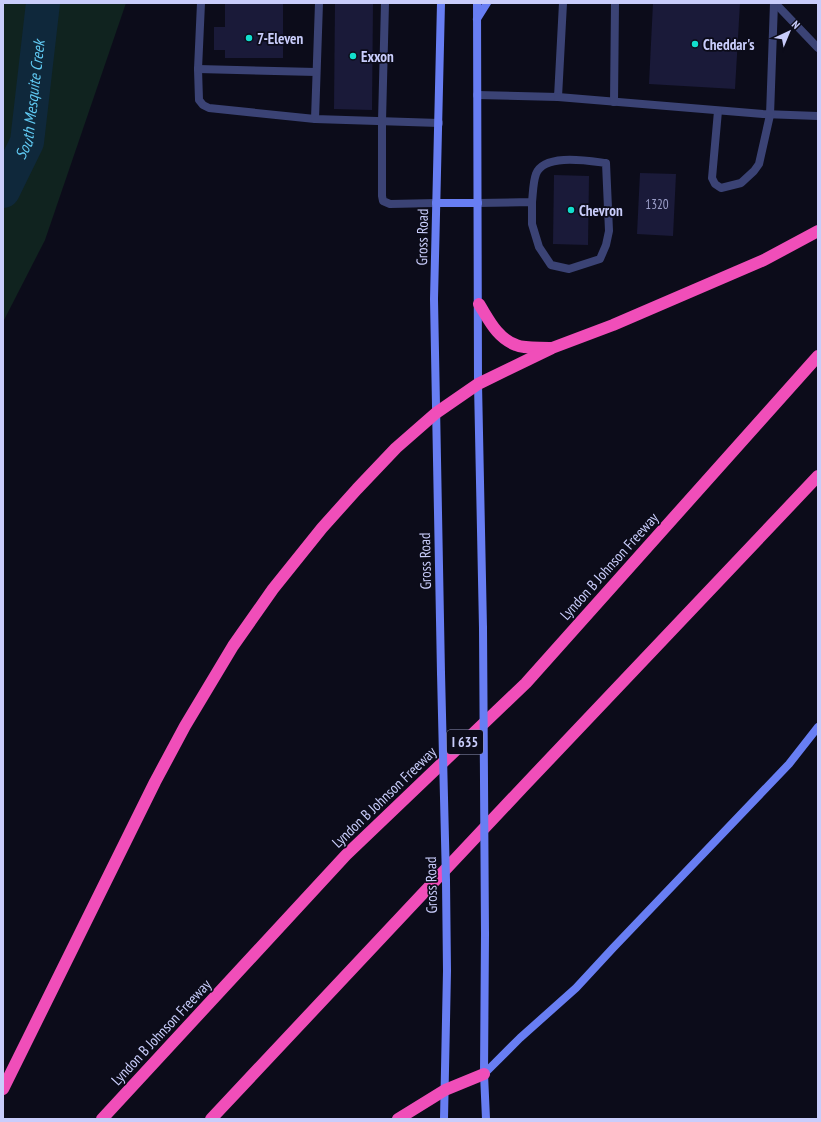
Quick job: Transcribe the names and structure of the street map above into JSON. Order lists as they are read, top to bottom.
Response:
{
  "streets": {
    "highway": ["Lyndon B Johnson Freeway", "I 635"],
    "main road": ["Gross Road"]
  },
  "water": ["South Mesquite Creek"],
  "places": [
    "7-Eleven",
    "Cheddar's",
    "Exxon",
    "Chevron"
  ],
  "house_numbers": ["1320"],
  "north": "top right"
}
